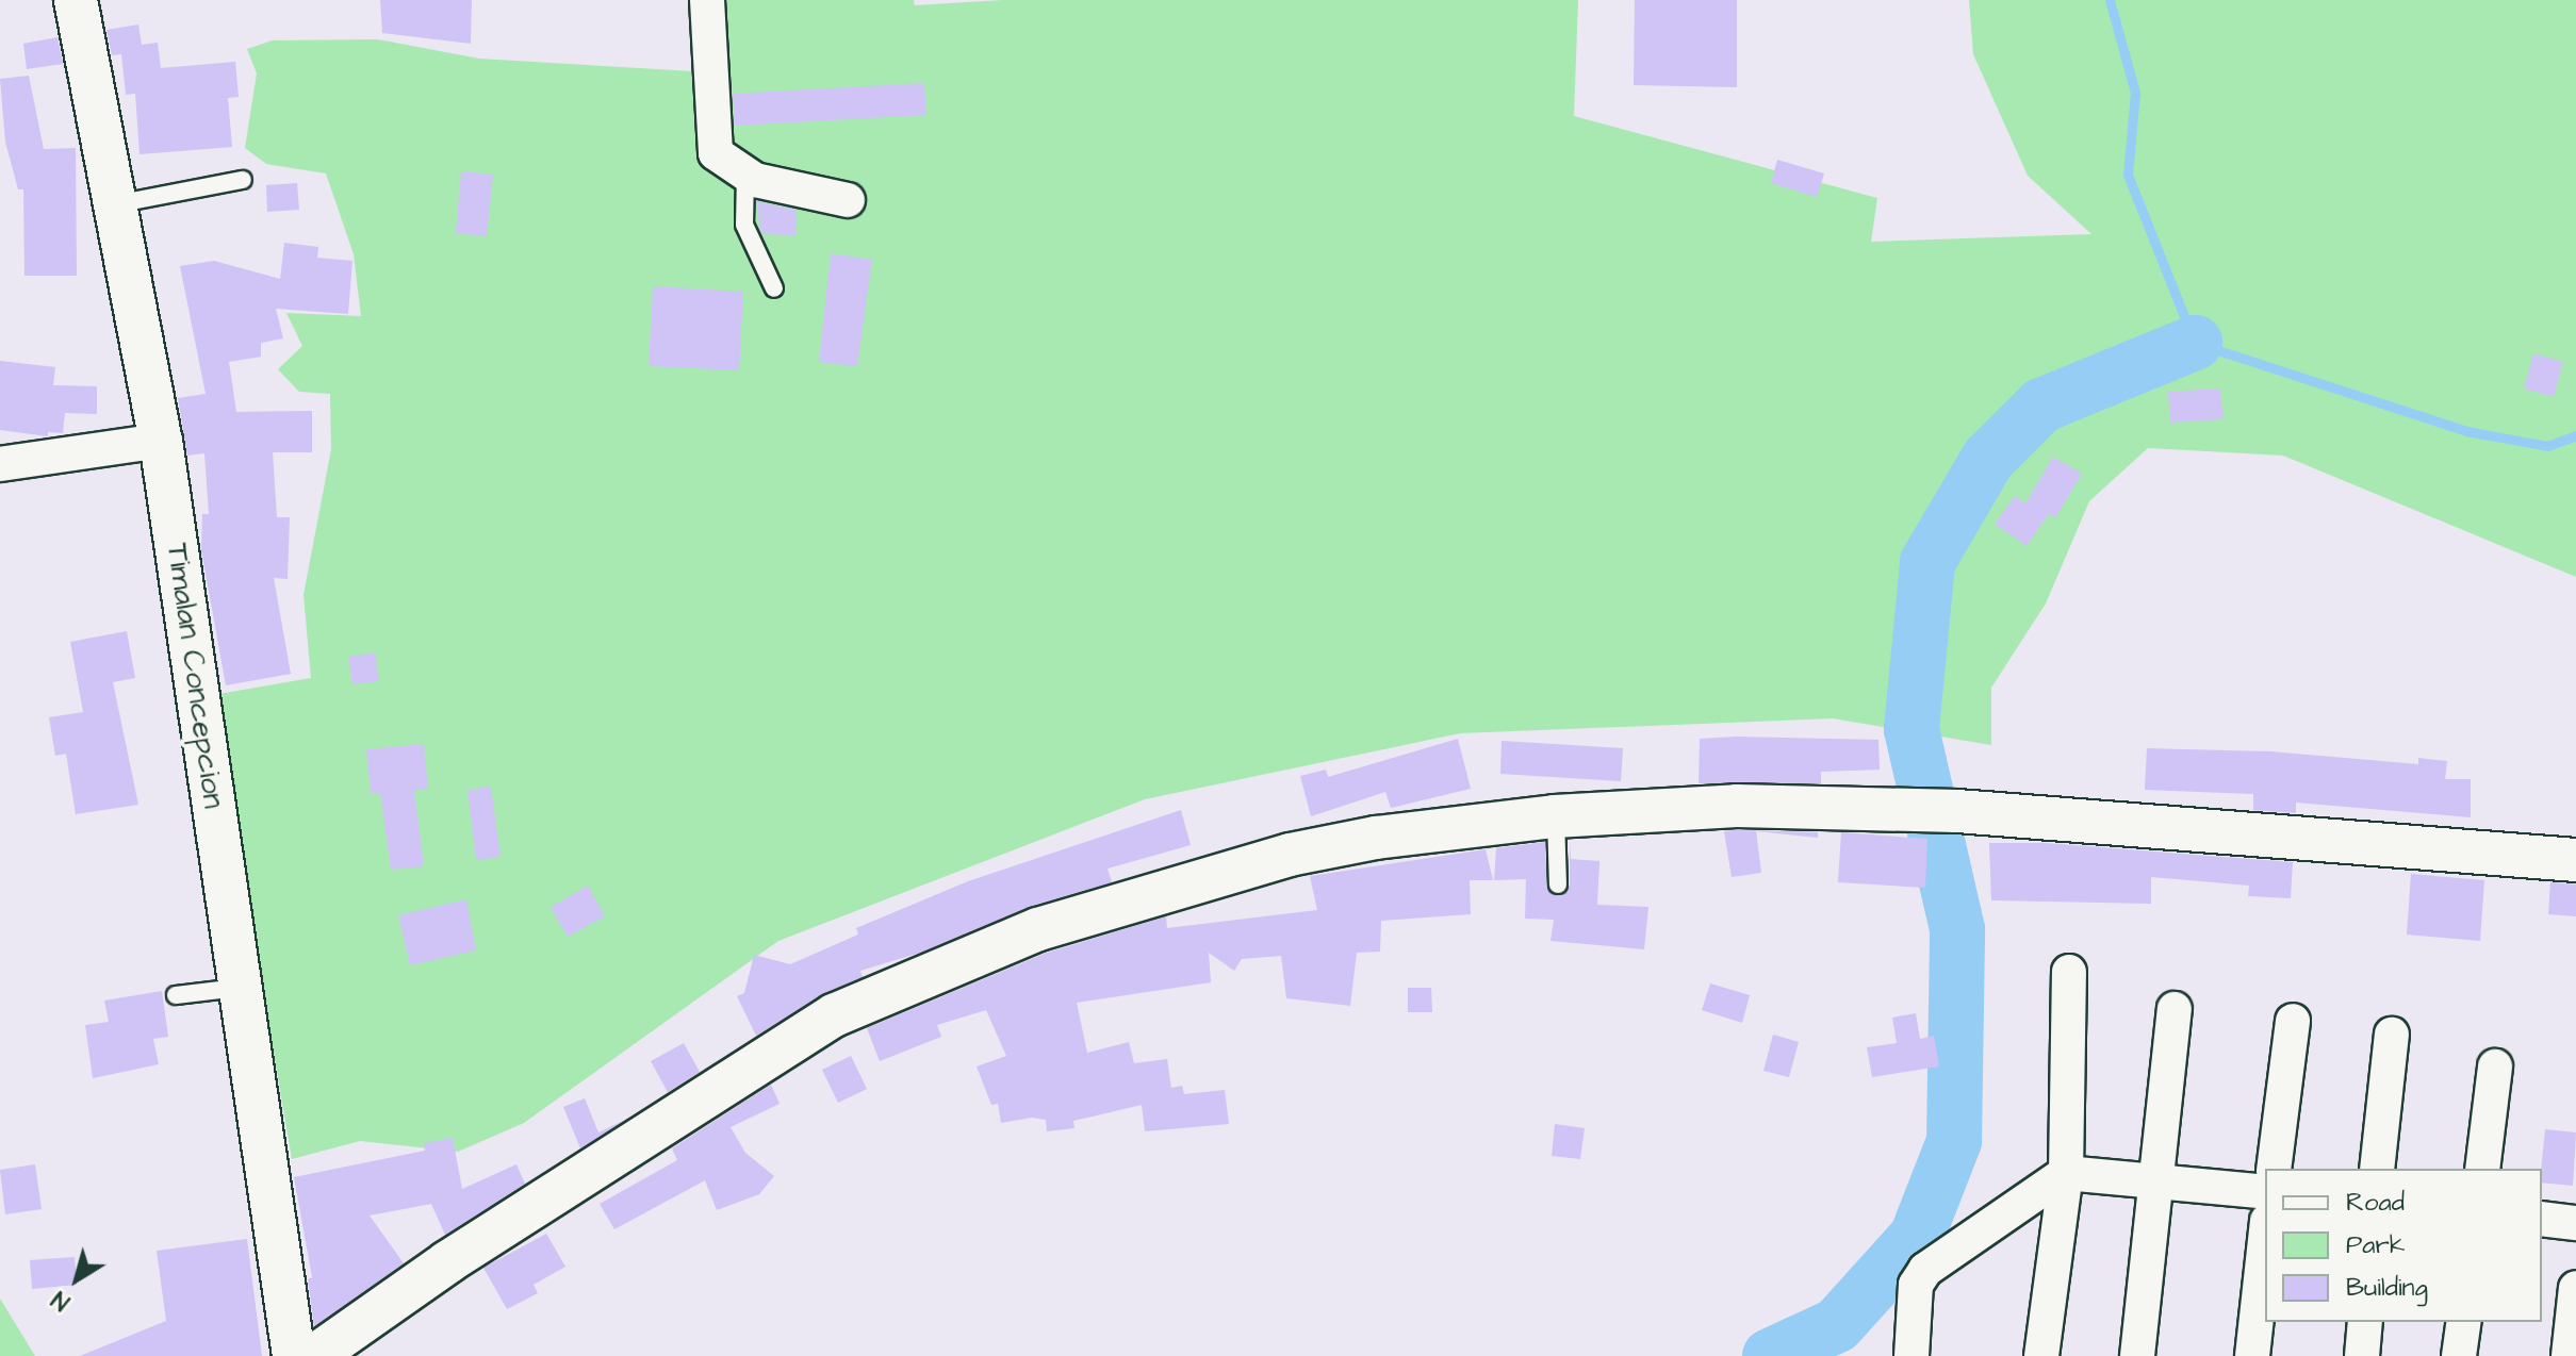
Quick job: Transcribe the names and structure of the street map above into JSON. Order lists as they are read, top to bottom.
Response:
{
  "streets": {
    "street": ["Timalan Concepcion"]
  },
  "legend": ["Road", "Park", "Building"],
  "north": "bottom left"
}
